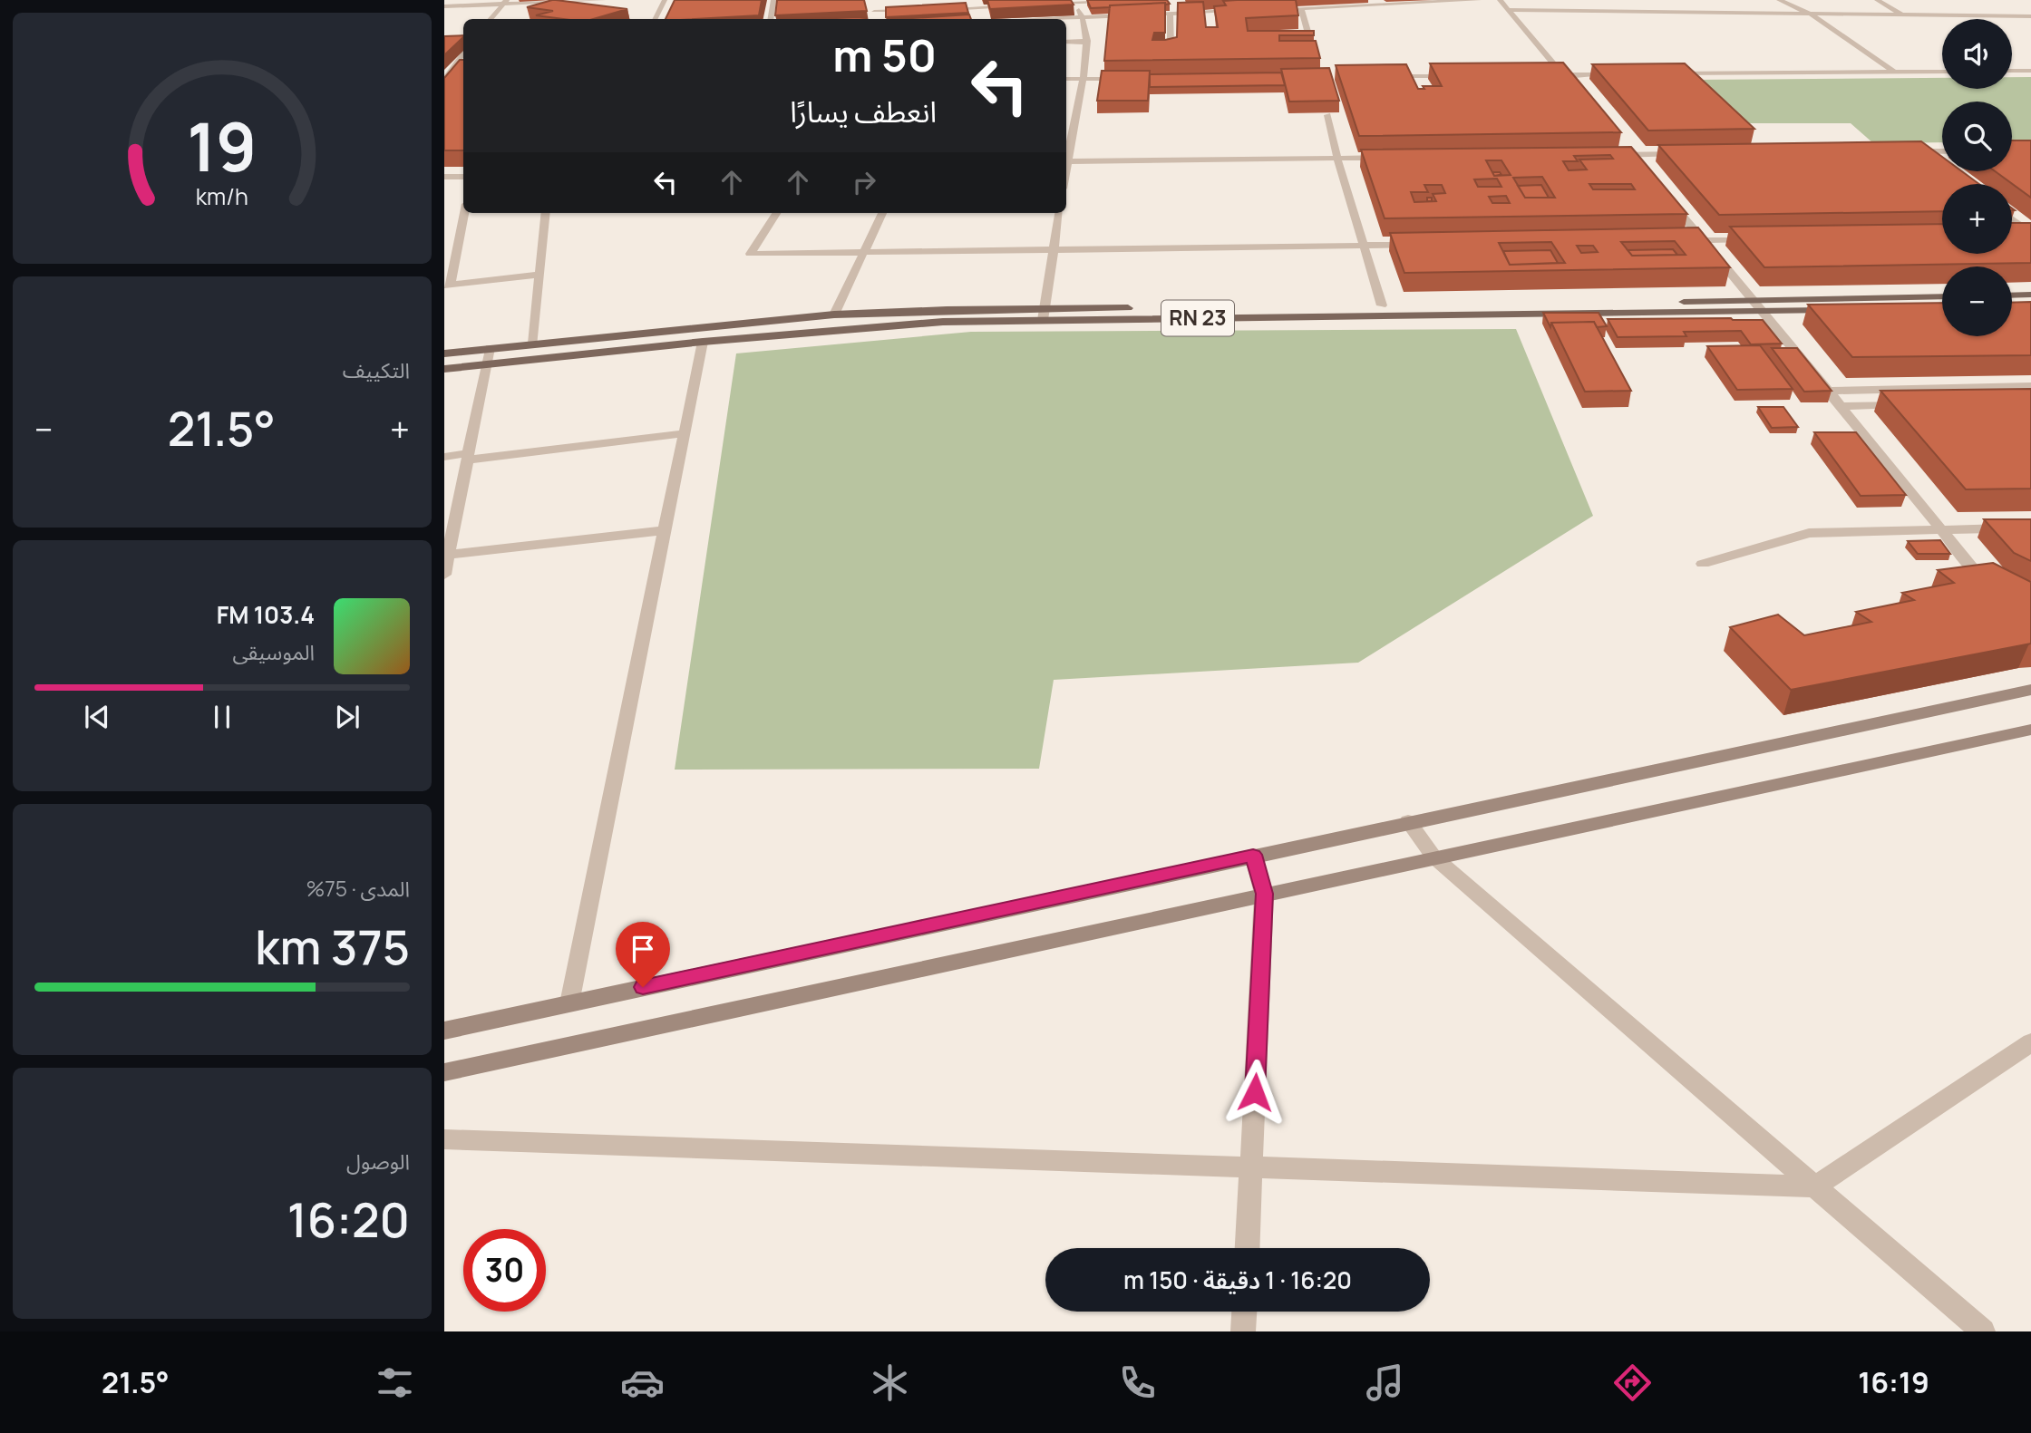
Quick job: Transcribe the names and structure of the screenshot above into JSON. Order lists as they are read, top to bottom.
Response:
{
  "streets": {
    "main road": ["RN 23"]
  },
  "page": {
    "map_buttons": ["+", "−"],
    "turn": ["50 m", "انعطف يسارًا"],
    "tile": [
      "التكييف",
      ["المدى · 75%", "375 km"],
      ["الوصول", "16:20"]
    ],
    "heat": ["−", "21.5°", "+"],
    "song": ["103.4 FM", "الموسيقى"],
    "limit": "30",
    "trip": "16:20 · 1 دقيقة · 150 m",
    "tabs": ["16:19", "21.5°"],
    "gauge": ["19", "km/h"]
  }
}
